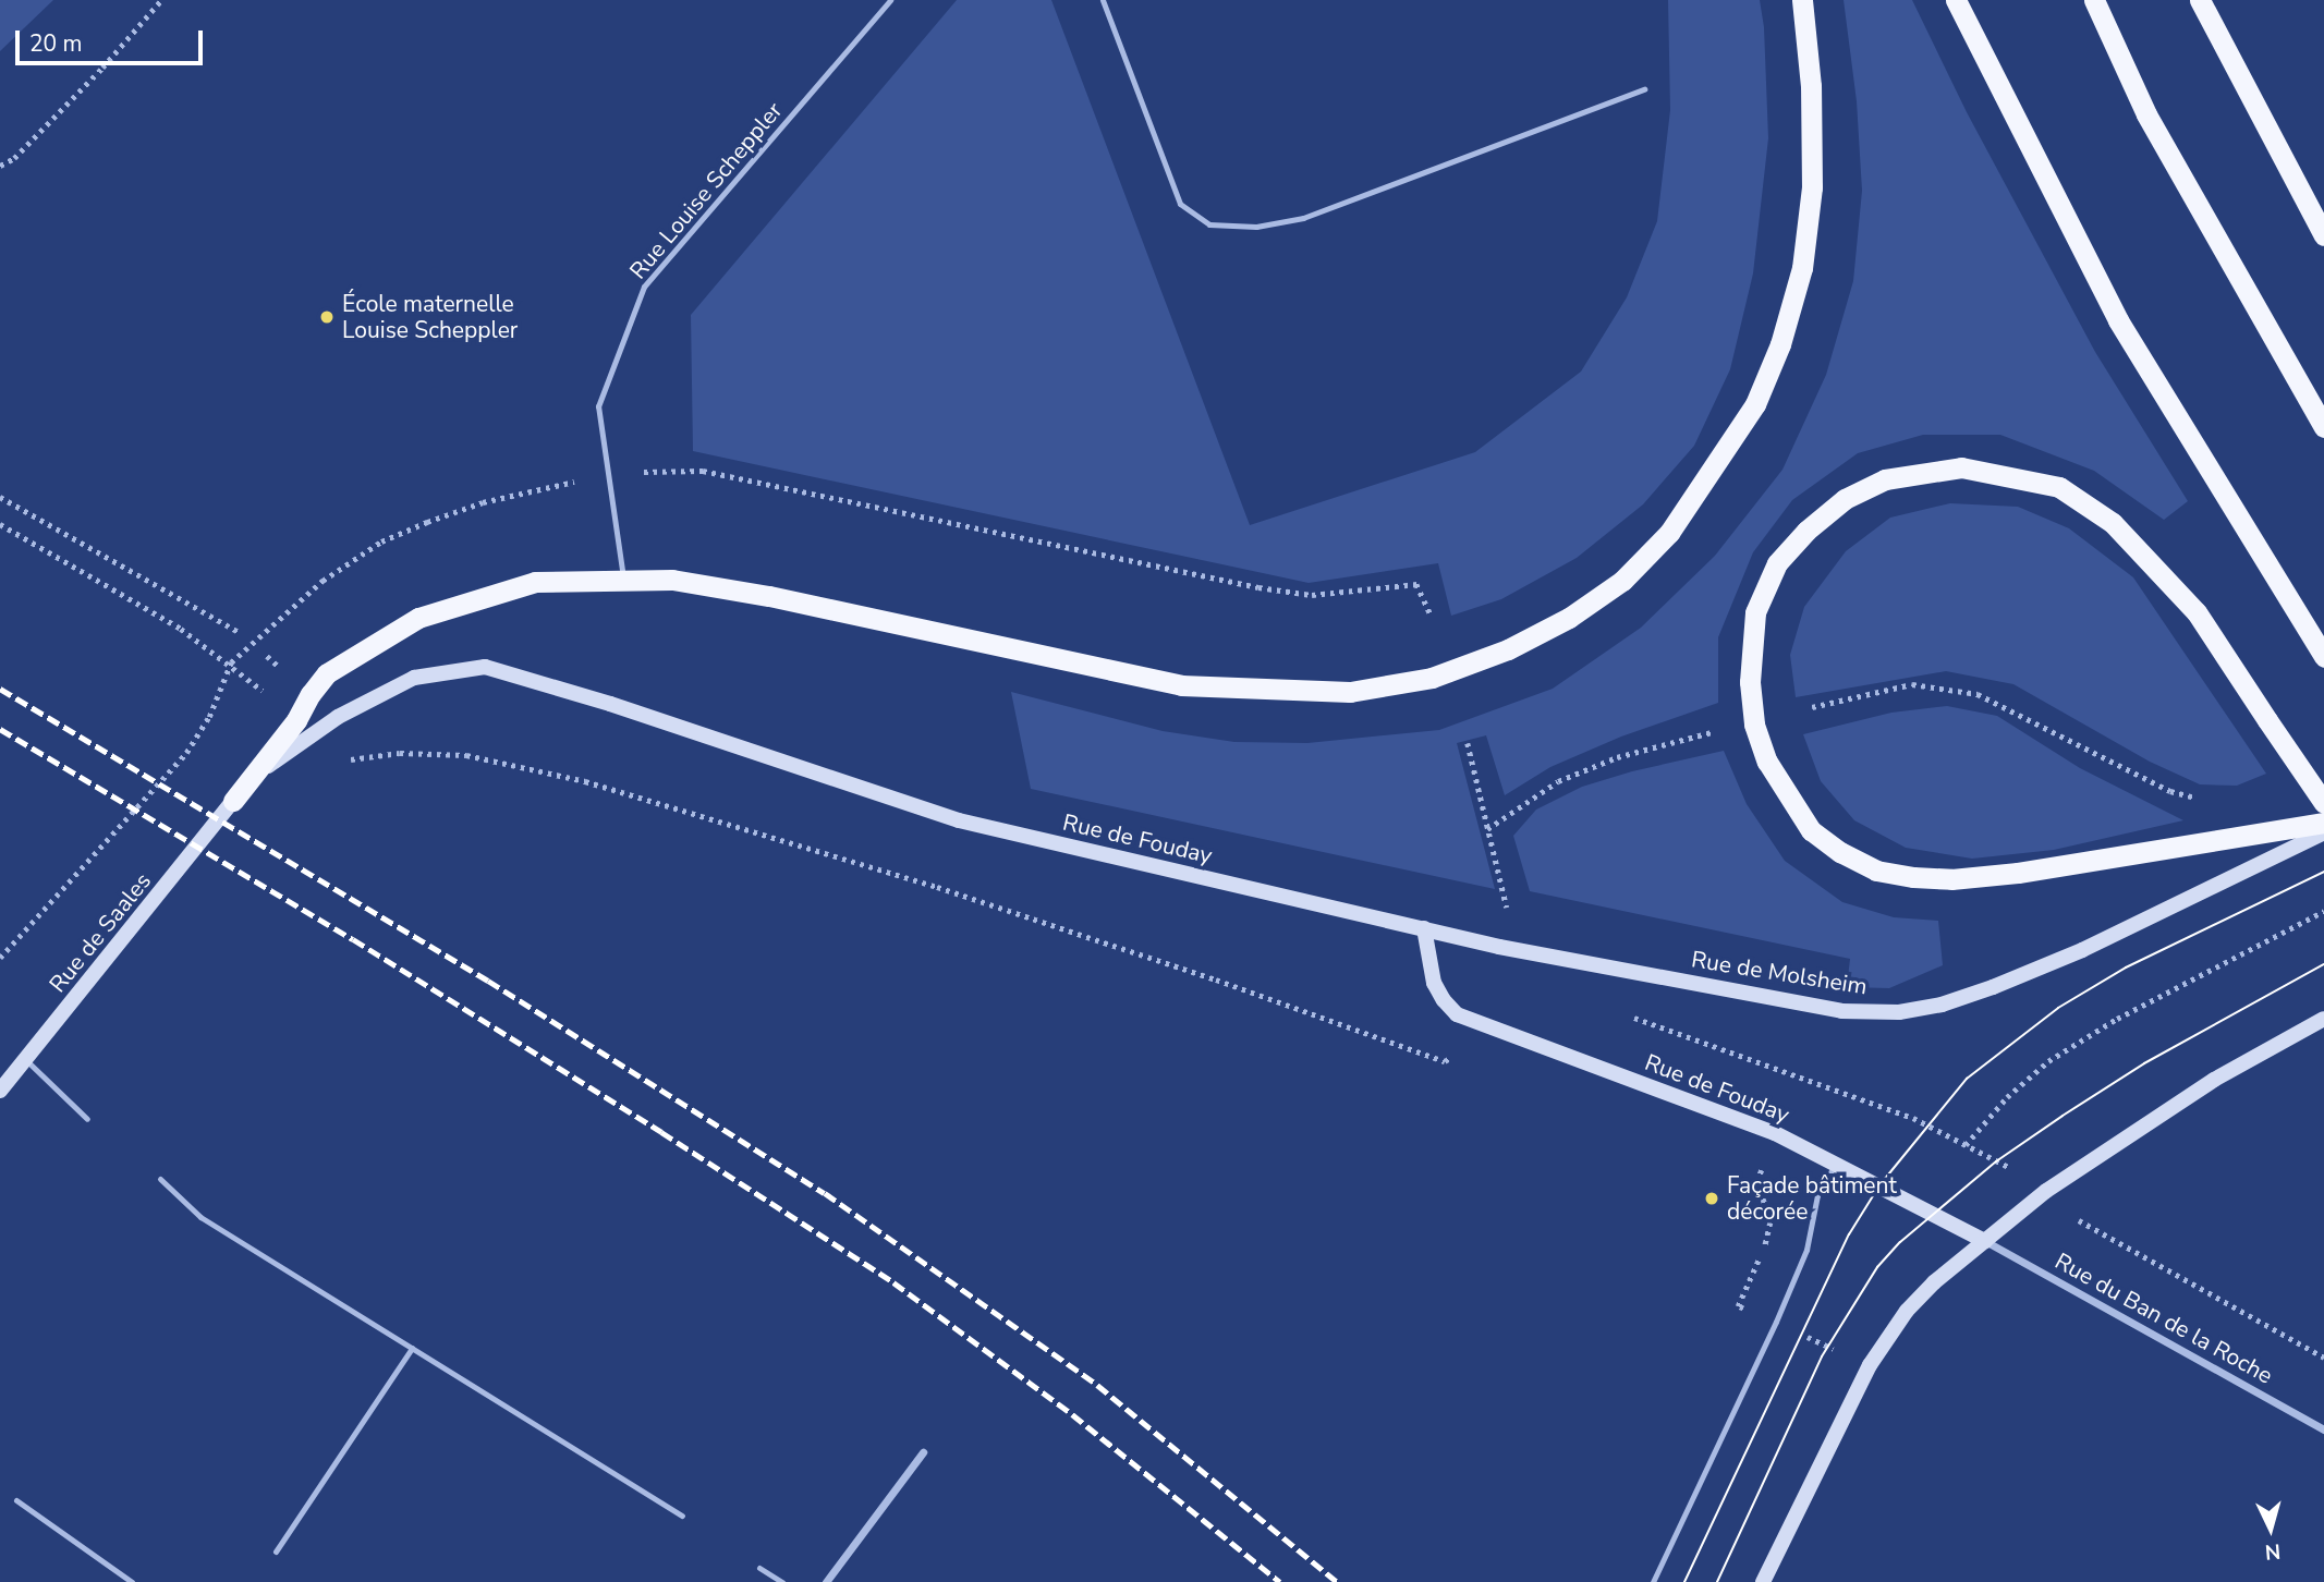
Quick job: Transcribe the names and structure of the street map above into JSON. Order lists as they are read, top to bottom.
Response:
{
  "streets": {
    "main road": ["Rue de Fouday", "Rue de Saales", "Rue de Molsheim"],
    "street": ["Rue du Ban de la Roche"],
    "lane": ["Rue Louise Scheppler"]
  },
  "crossings": [
    ["Rue de Fouday", "Rue de Saales"],
    ["Rue de Fouday", "Rue de Molsheim"],
    ["Rue de Fouday", "Rue du Ban de la Roche"]
  ],
  "places": ["École maternelle Louise Scheppler", "Façade bâtiment décorée"],
  "scale_bar": "20 m",
  "north": "bottom"
}
